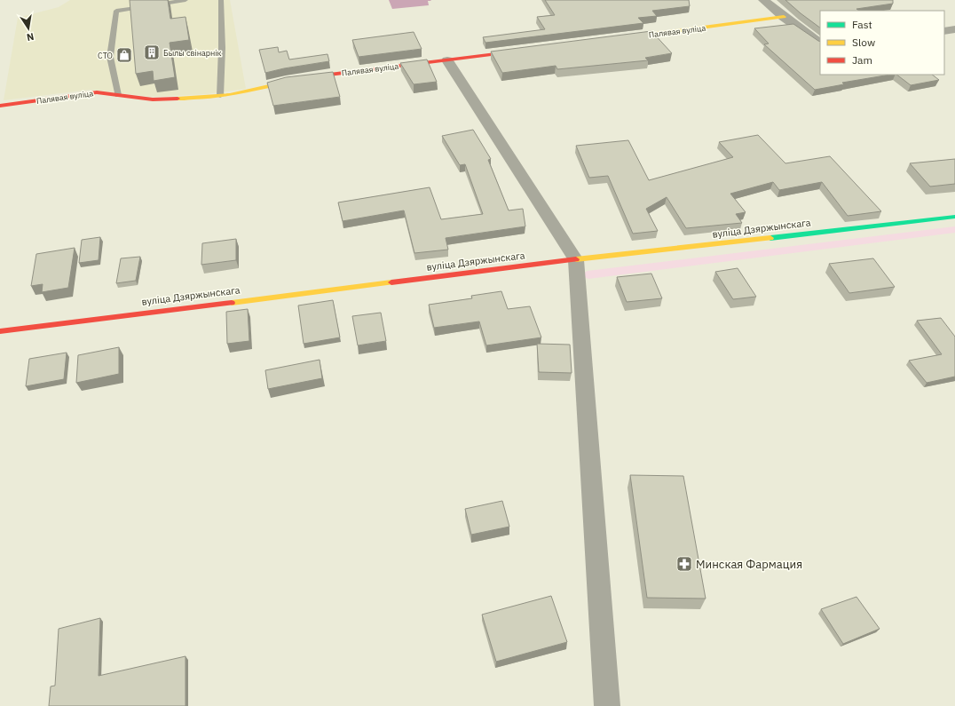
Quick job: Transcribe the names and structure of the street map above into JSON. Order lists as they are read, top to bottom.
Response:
{
  "streets": {
    "street": ["Палявая вуліца", "вуліца Дзяржынскага"]
  },
  "places": {
    "building": ["Былы свінарнік"],
    "shop": ["СТО"],
    "pharmacy": ["Минская Фармация"]
  },
  "legend": ["Fast", "Slow", "Jam"],
  "north": "bottom"
}
